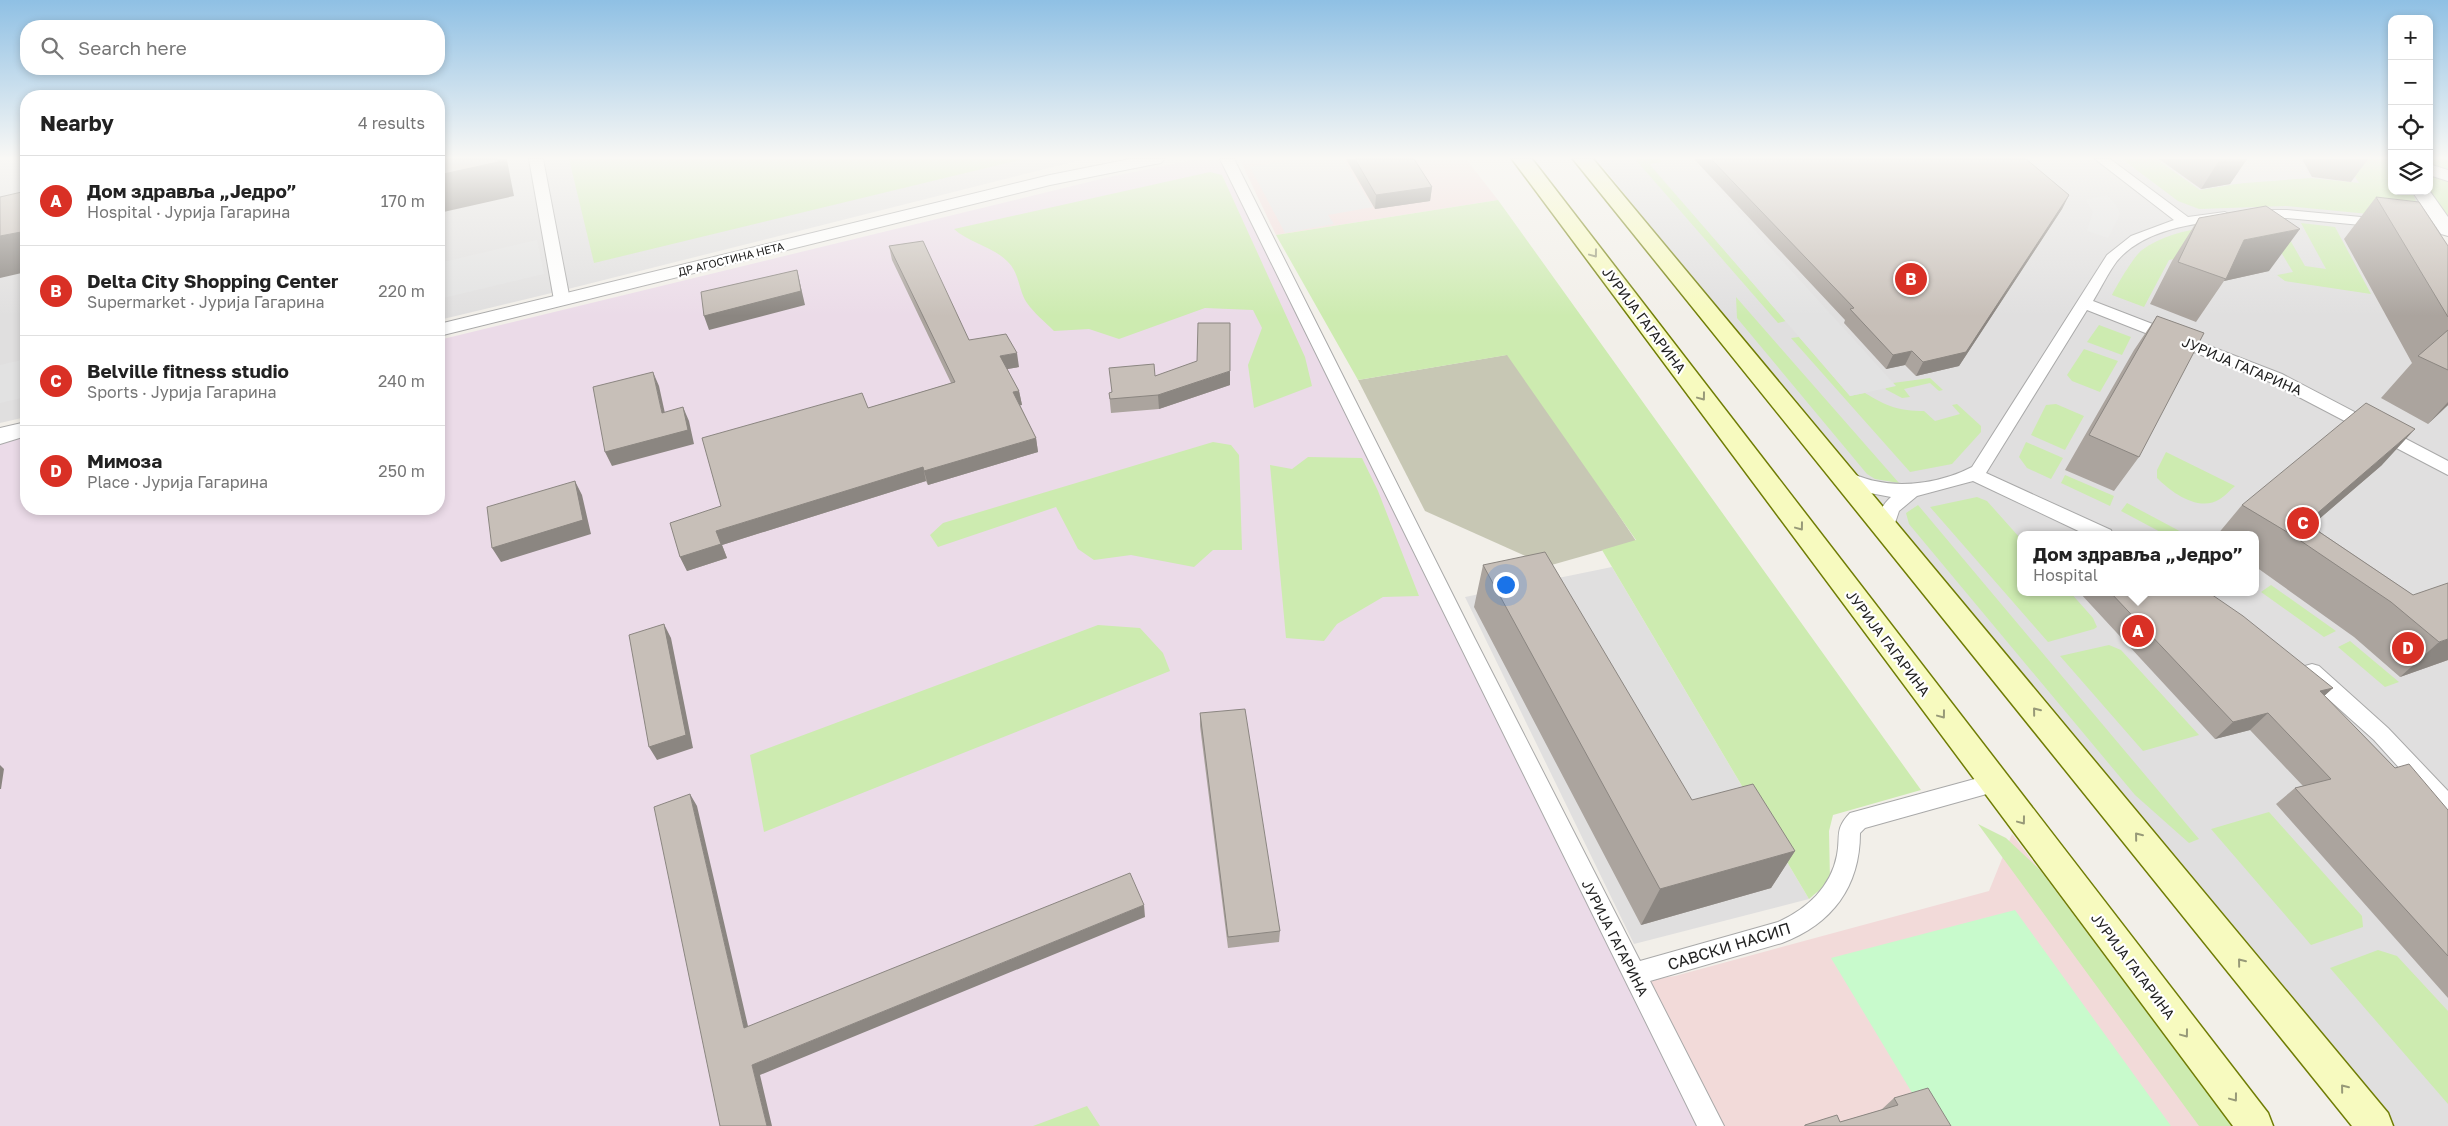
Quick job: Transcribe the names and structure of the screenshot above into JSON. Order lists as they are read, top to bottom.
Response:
{
  "streets": {
    "main road": ["ЈУРИЈА ГАГАРИНА"],
    "street": ["ДР АГОСТИНА НЕТА", "САВСКИ НАСИП"]
  },
  "crossings": [
    ["ЈУРИЈА ГАГАРИНА", "САВСКИ НАСИП"]
  ],
  "one_way": ["ЈУРИЈА ГАГАРИНА"],
  "page": {
    "map_buttons": ["+", "−"],
    "search": "Search here",
    "heading": ["Nearby", "4 results"],
    "list": [
      {
        "mark": "A",
        "name": "Дом здравља „Једро”",
        "note": "Hospital · Јурија Гагарина",
        "value": "170 m"
      },
      {
        "mark": "B",
        "name": "Delta City Shopping Center",
        "note": "Supermarket · Јурија Гагарина",
        "value": "220 m"
      },
      {
        "mark": "C",
        "name": "Belville fitness studio",
        "note": "Sports · Јурија Гагарина",
        "value": "240 m"
      },
      {
        "mark": "D",
        "name": "Мимоза",
        "note": "Place · Јурија Гагарина",
        "value": "250 m"
      }
    ],
    "pins": [
      "B",
      "C",
      "A",
      "D"
    ],
    "popup": ["Дом здравља „Једро”", "Hospital"]
  }
}
